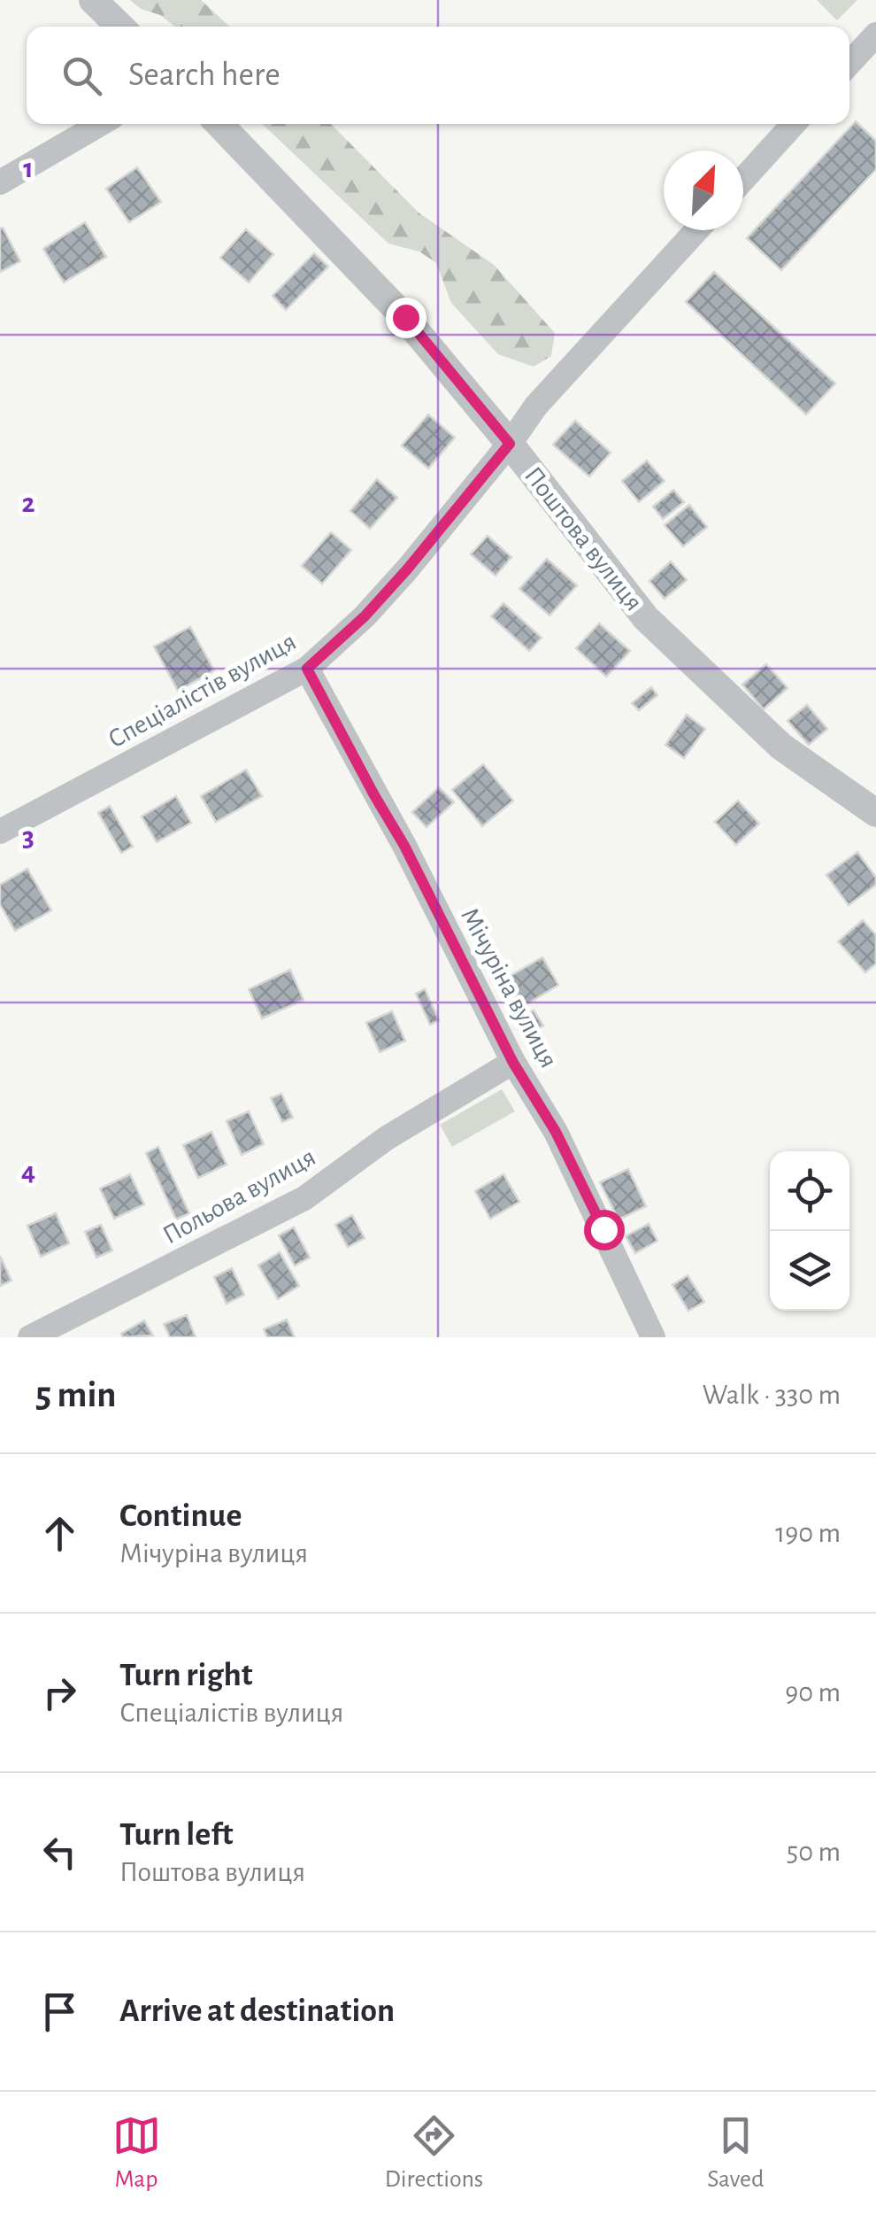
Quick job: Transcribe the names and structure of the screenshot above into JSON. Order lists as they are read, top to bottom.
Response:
{
  "streets": {
    "street": [
      "Поштова вулиця",
      "Спеціалістів вулиця",
      "Мічуріна вулиця",
      "Польова вулиця"
    ]
  },
  "crossings": [
    ["Поштова вулиця", "Спеціалістів вулиця"],
    ["Спеціалістів вулиця", "Мічуріна вулиця"],
    ["Мічуріна вулиця", "Польова вулиця"]
  ],
  "north": "top right",
  "page": {
    "search": "Search here",
    "heading": ["5 min", "Walk · 330 m"],
    "list": [
      ["Continue", "Мічуріна вулиця", "190 m"],
      ["Turn right", "Спеціалістів вулиця", "90 m"],
      ["Turn left", "Поштова вулиця", "50 m"],
      "Arrive at destination"
    ],
    "nav": ["Map", "Directions", "Saved"]
  },
  "grid": {
    "rows": [
      "1",
      "2",
      "3",
      "4"
    ]
  }
}
